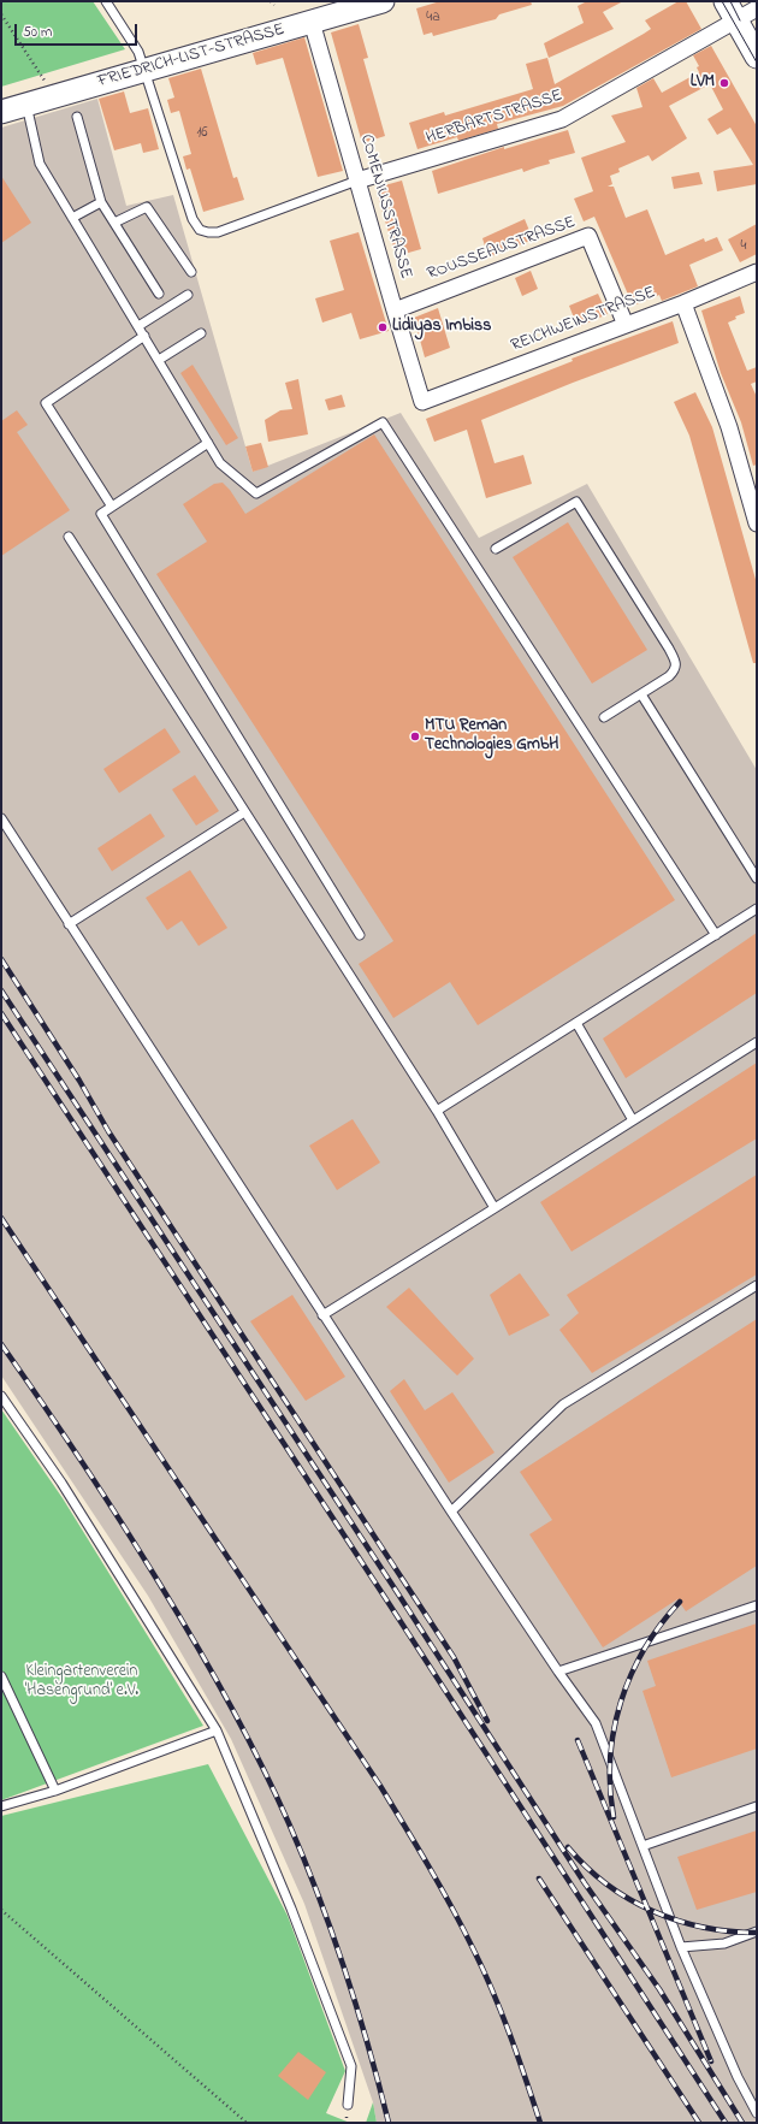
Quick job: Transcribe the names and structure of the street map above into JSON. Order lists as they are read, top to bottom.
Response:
{
  "streets": {
    "street": [
      "FRIEDRICH-LIST-STRASSE",
      "HERBARTSTRASSE",
      "COMENIUSSTRASSE",
      "ROUSSEAUSTRASSE",
      "REICHWEINSTRASSE"
    ]
  },
  "crossings": [
    ["FRIEDRICH-LIST-STRASSE", "COMENIUSSTRASSE"],
    ["HERBARTSTRASSE", "COMENIUSSTRASSE"],
    ["COMENIUSSTRASSE", "ROUSSEAUSTRASSE"],
    ["COMENIUSSTRASSE", "REICHWEINSTRASSE"],
    ["ROUSSEAUSTRASSE", "REICHWEINSTRASSE"]
  ],
  "parks": ["Kleingartenverein 'Hasengrund' e.V."],
  "places": ["LVM", "Lidiyas Imbiss", "MTU Reman Technologies GmbH"],
  "house_numbers": ["4a", "16", "4"],
  "scale_bar": "50 m"
}
